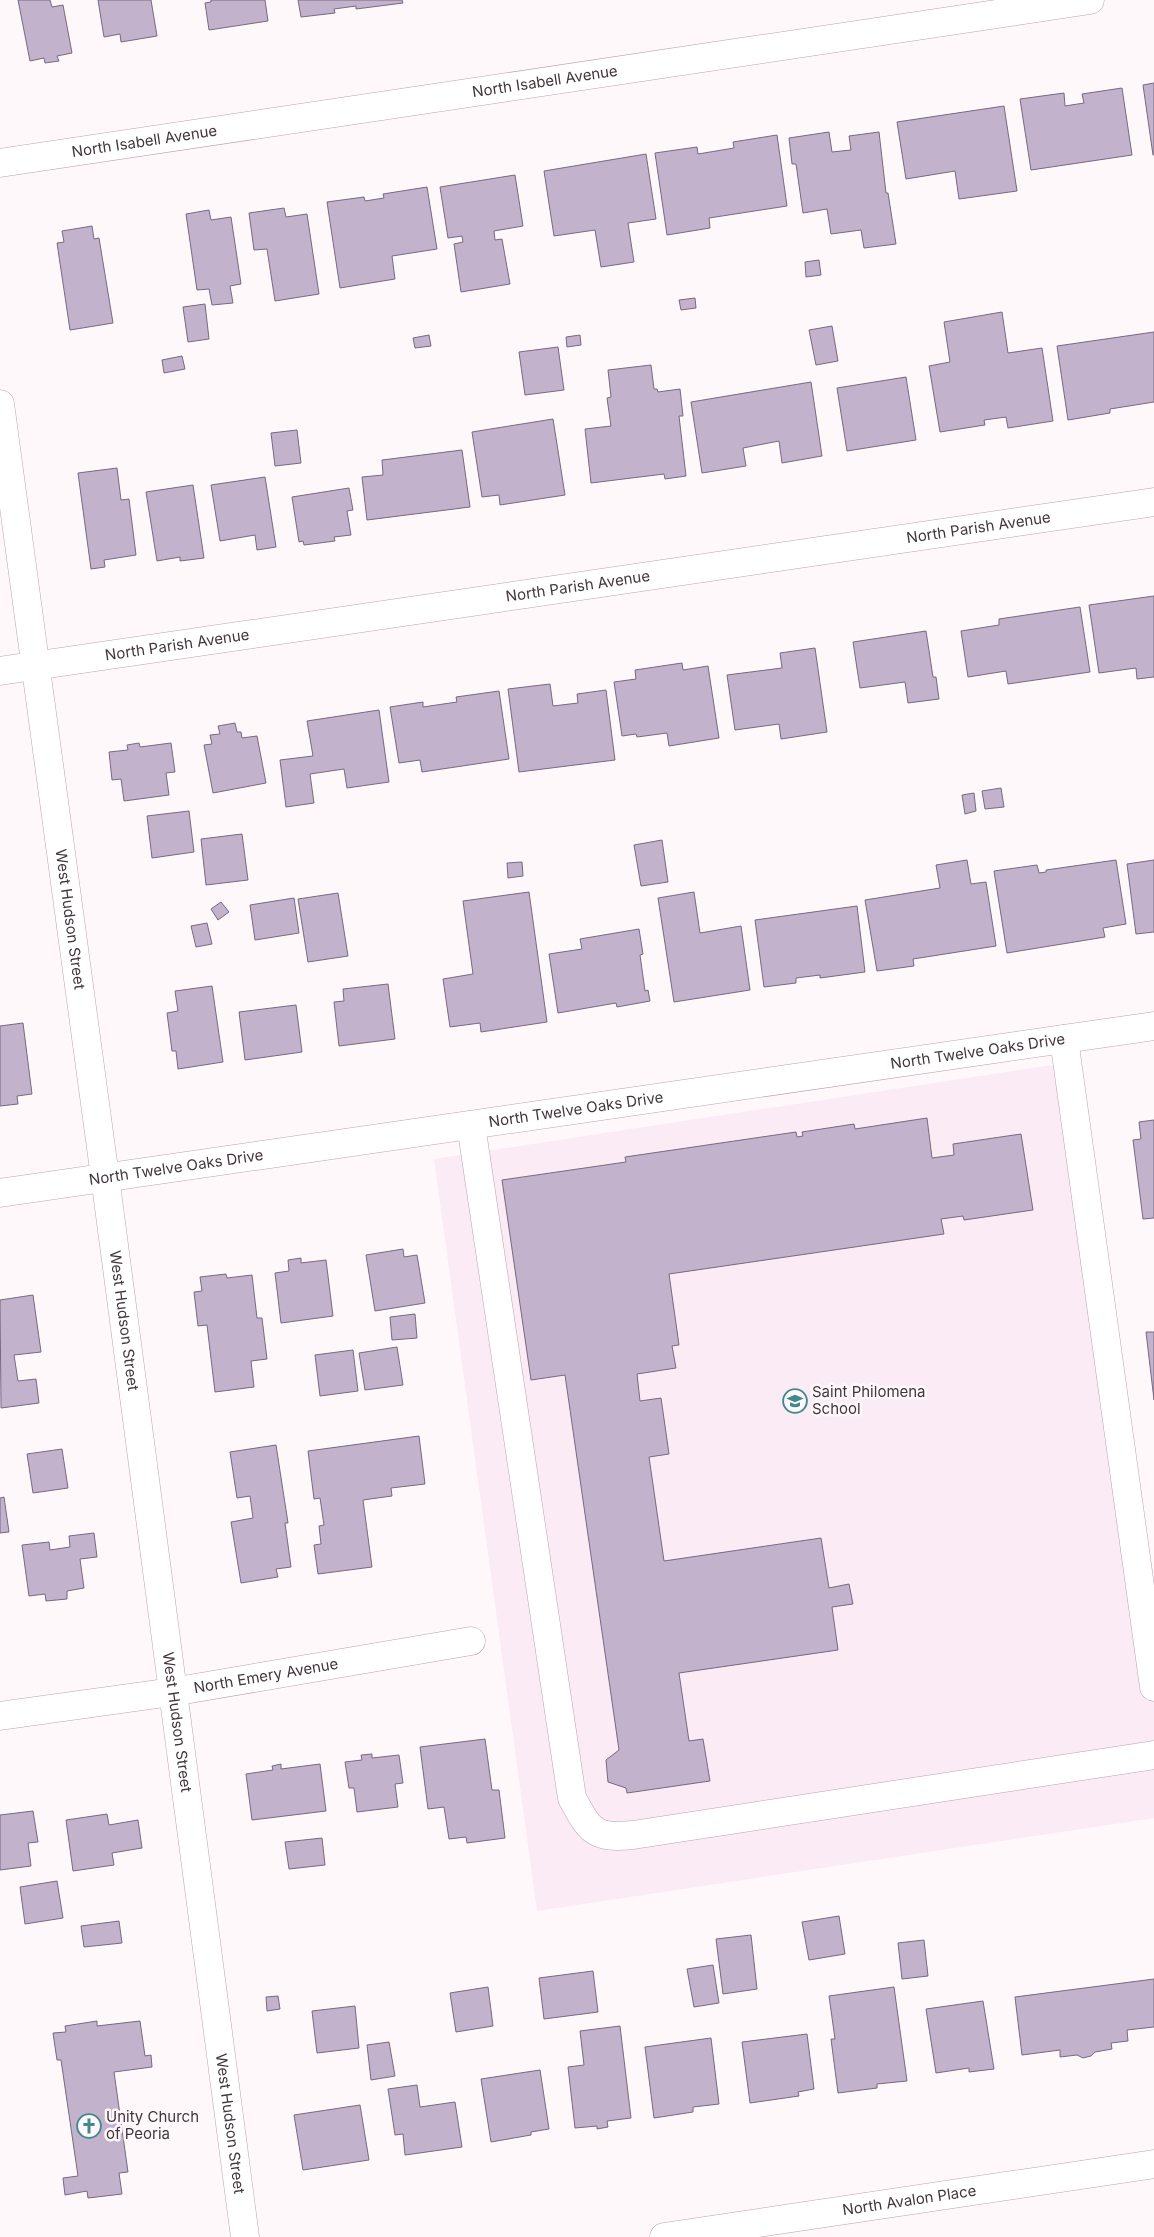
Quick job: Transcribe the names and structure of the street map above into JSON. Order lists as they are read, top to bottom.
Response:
{
  "streets": {
    "street": [
      "North Isabell Avenue",
      "North Parish Avenue",
      "West Hudson Street",
      "North Twelve Oaks Drive",
      "North Emery Avenue",
      "North Avalon Place"
    ]
  },
  "crossings": [
    ["North Parish Avenue", "West Hudson Street"],
    ["West Hudson Street", "North Twelve Oaks Drive"],
    ["West Hudson Street", "North Emery Avenue"]
  ],
  "places": {
    "school or university": ["Saint Philomena School"],
    "church": ["Unity Church of Peoria"]
  }
}
